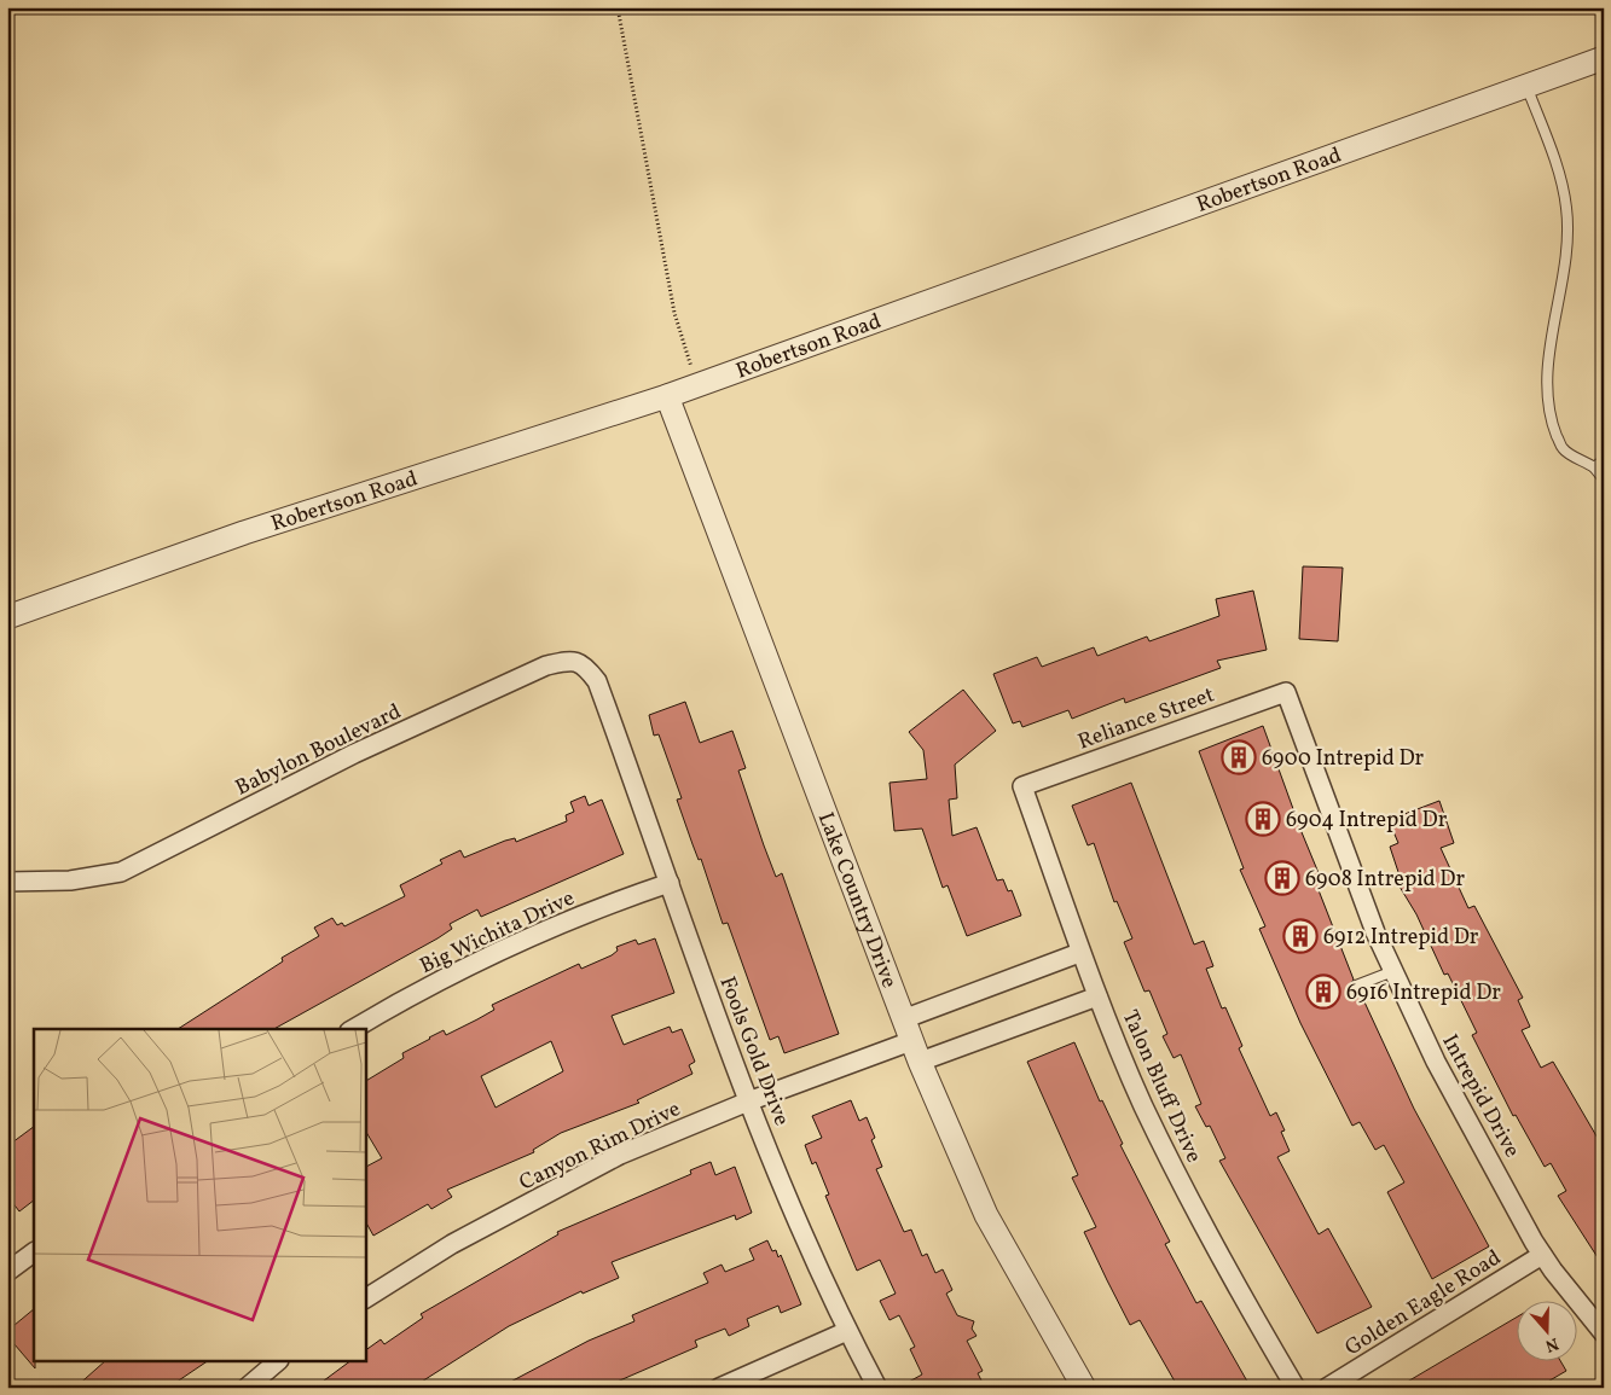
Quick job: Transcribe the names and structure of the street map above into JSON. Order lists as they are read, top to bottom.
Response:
{
  "streets": {
    "street": [
      "Robertson Road",
      "Reliance Street",
      "Babylon Boulevard",
      "Lake Country Drive",
      "Big Wichita Drive",
      "Fools Gold Drive",
      "Talon Bluff Drive",
      "Intrepid Drive",
      "Canyon Rim Drive",
      "Golden Eagle Road"
    ]
  },
  "crossings": [
    ["Robertson Road", "Lake Country Drive"],
    ["Reliance Street", "Talon Bluff Drive"],
    ["Reliance Street", "Intrepid Drive"],
    ["Babylon Boulevard", "Fools Gold Drive"],
    ["Lake Country Drive", "Canyon Rim Drive"],
    ["Big Wichita Drive", "Fools Gold Drive"],
    ["Fools Gold Drive", "Canyon Rim Drive"],
    ["Talon Bluff Drive", "Canyon Rim Drive"],
    ["Intrepid Drive", "Golden Eagle Road"]
  ],
  "places": {
    "building": [
      "6900 Intrepid Dr",
      "6904 Intrepid Dr",
      "6908 Intrepid Dr",
      "6912 Intrepid Dr",
      "6916 Intrepid Dr"
    ]
  },
  "north": "bottom"
}
